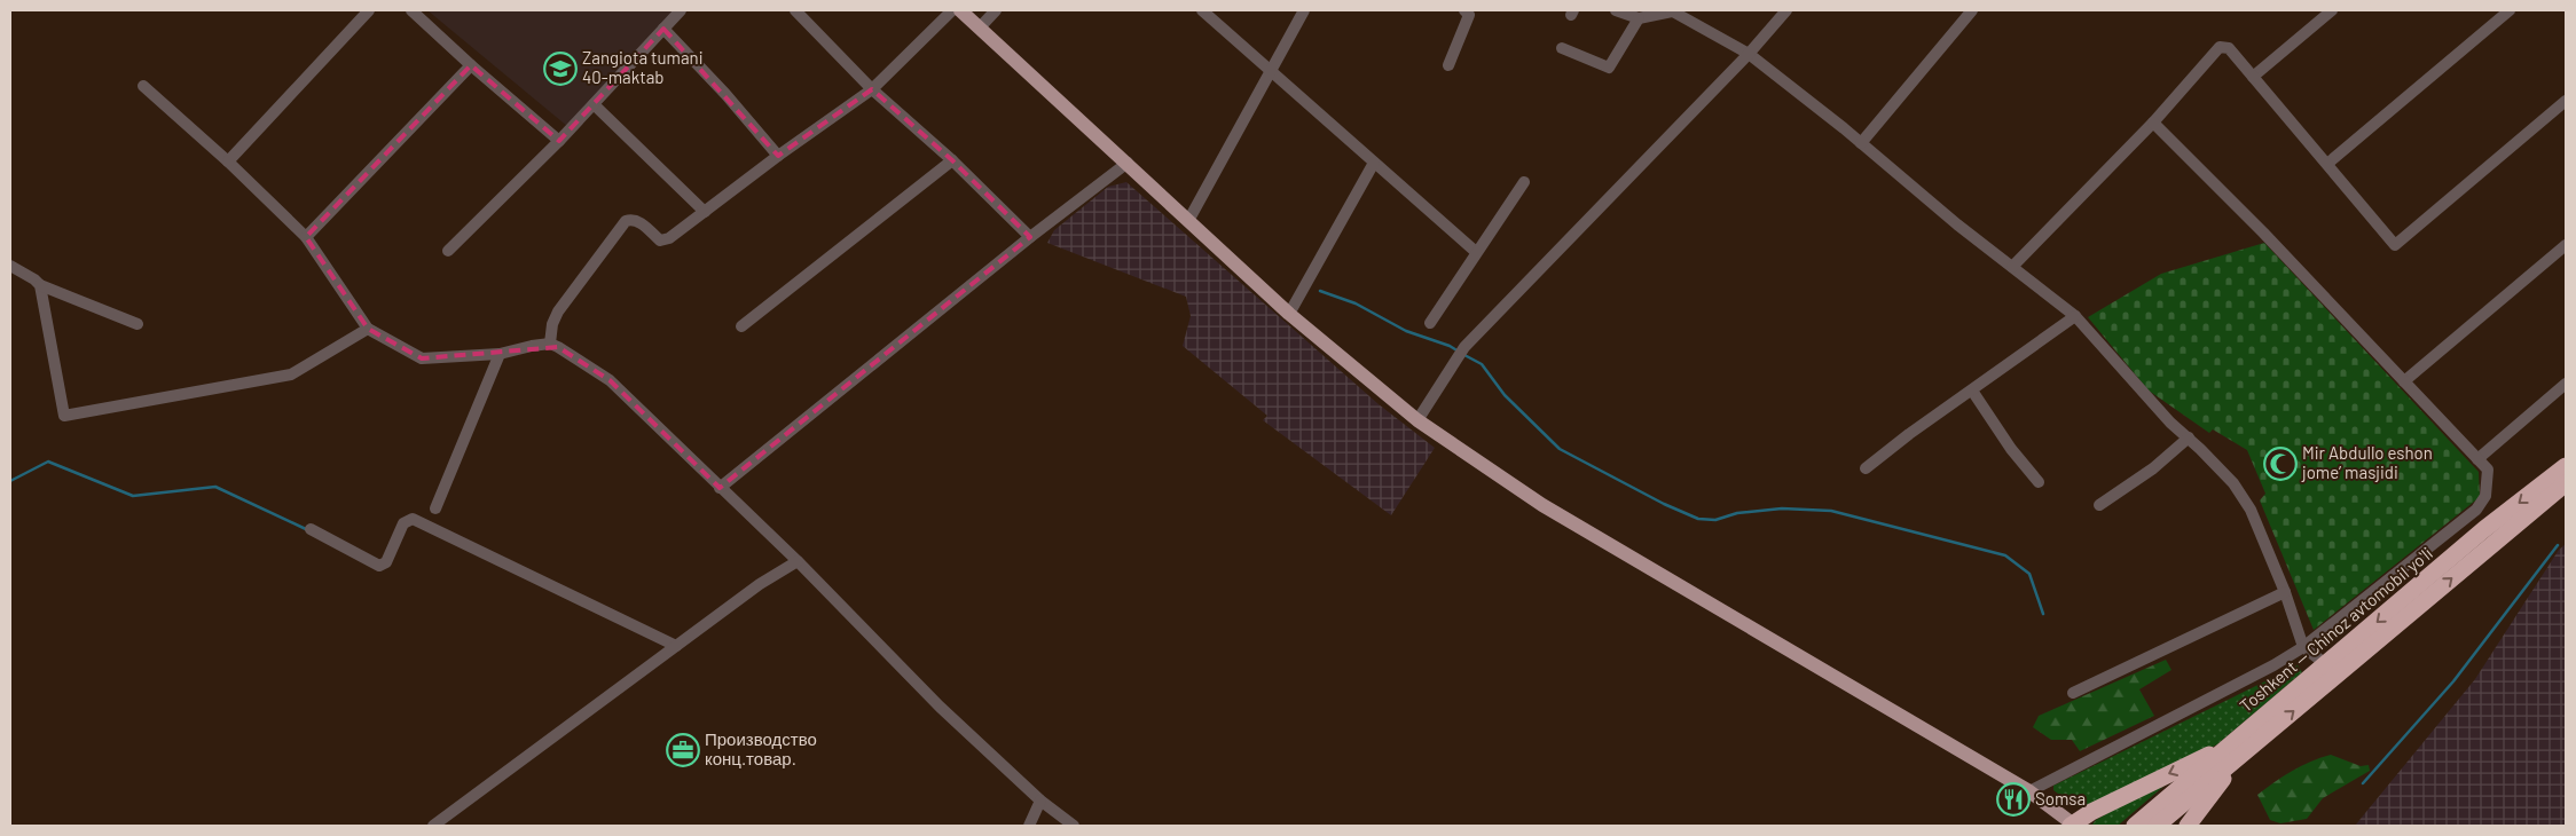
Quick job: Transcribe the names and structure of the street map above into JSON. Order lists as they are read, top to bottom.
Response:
{
  "streets": {
    "highway": ["Toshkent — Chinoz avtomobil yoʻli"]
  },
  "places": {
    "school or university": ["Zangiota tumani 40-maktab"],
    "mosque": ["Mir Abdullo eshon jome’ masjidi"],
    "office": ["Производство конц.товар."],
    "restaurant": ["Somsa"]
  }
}
